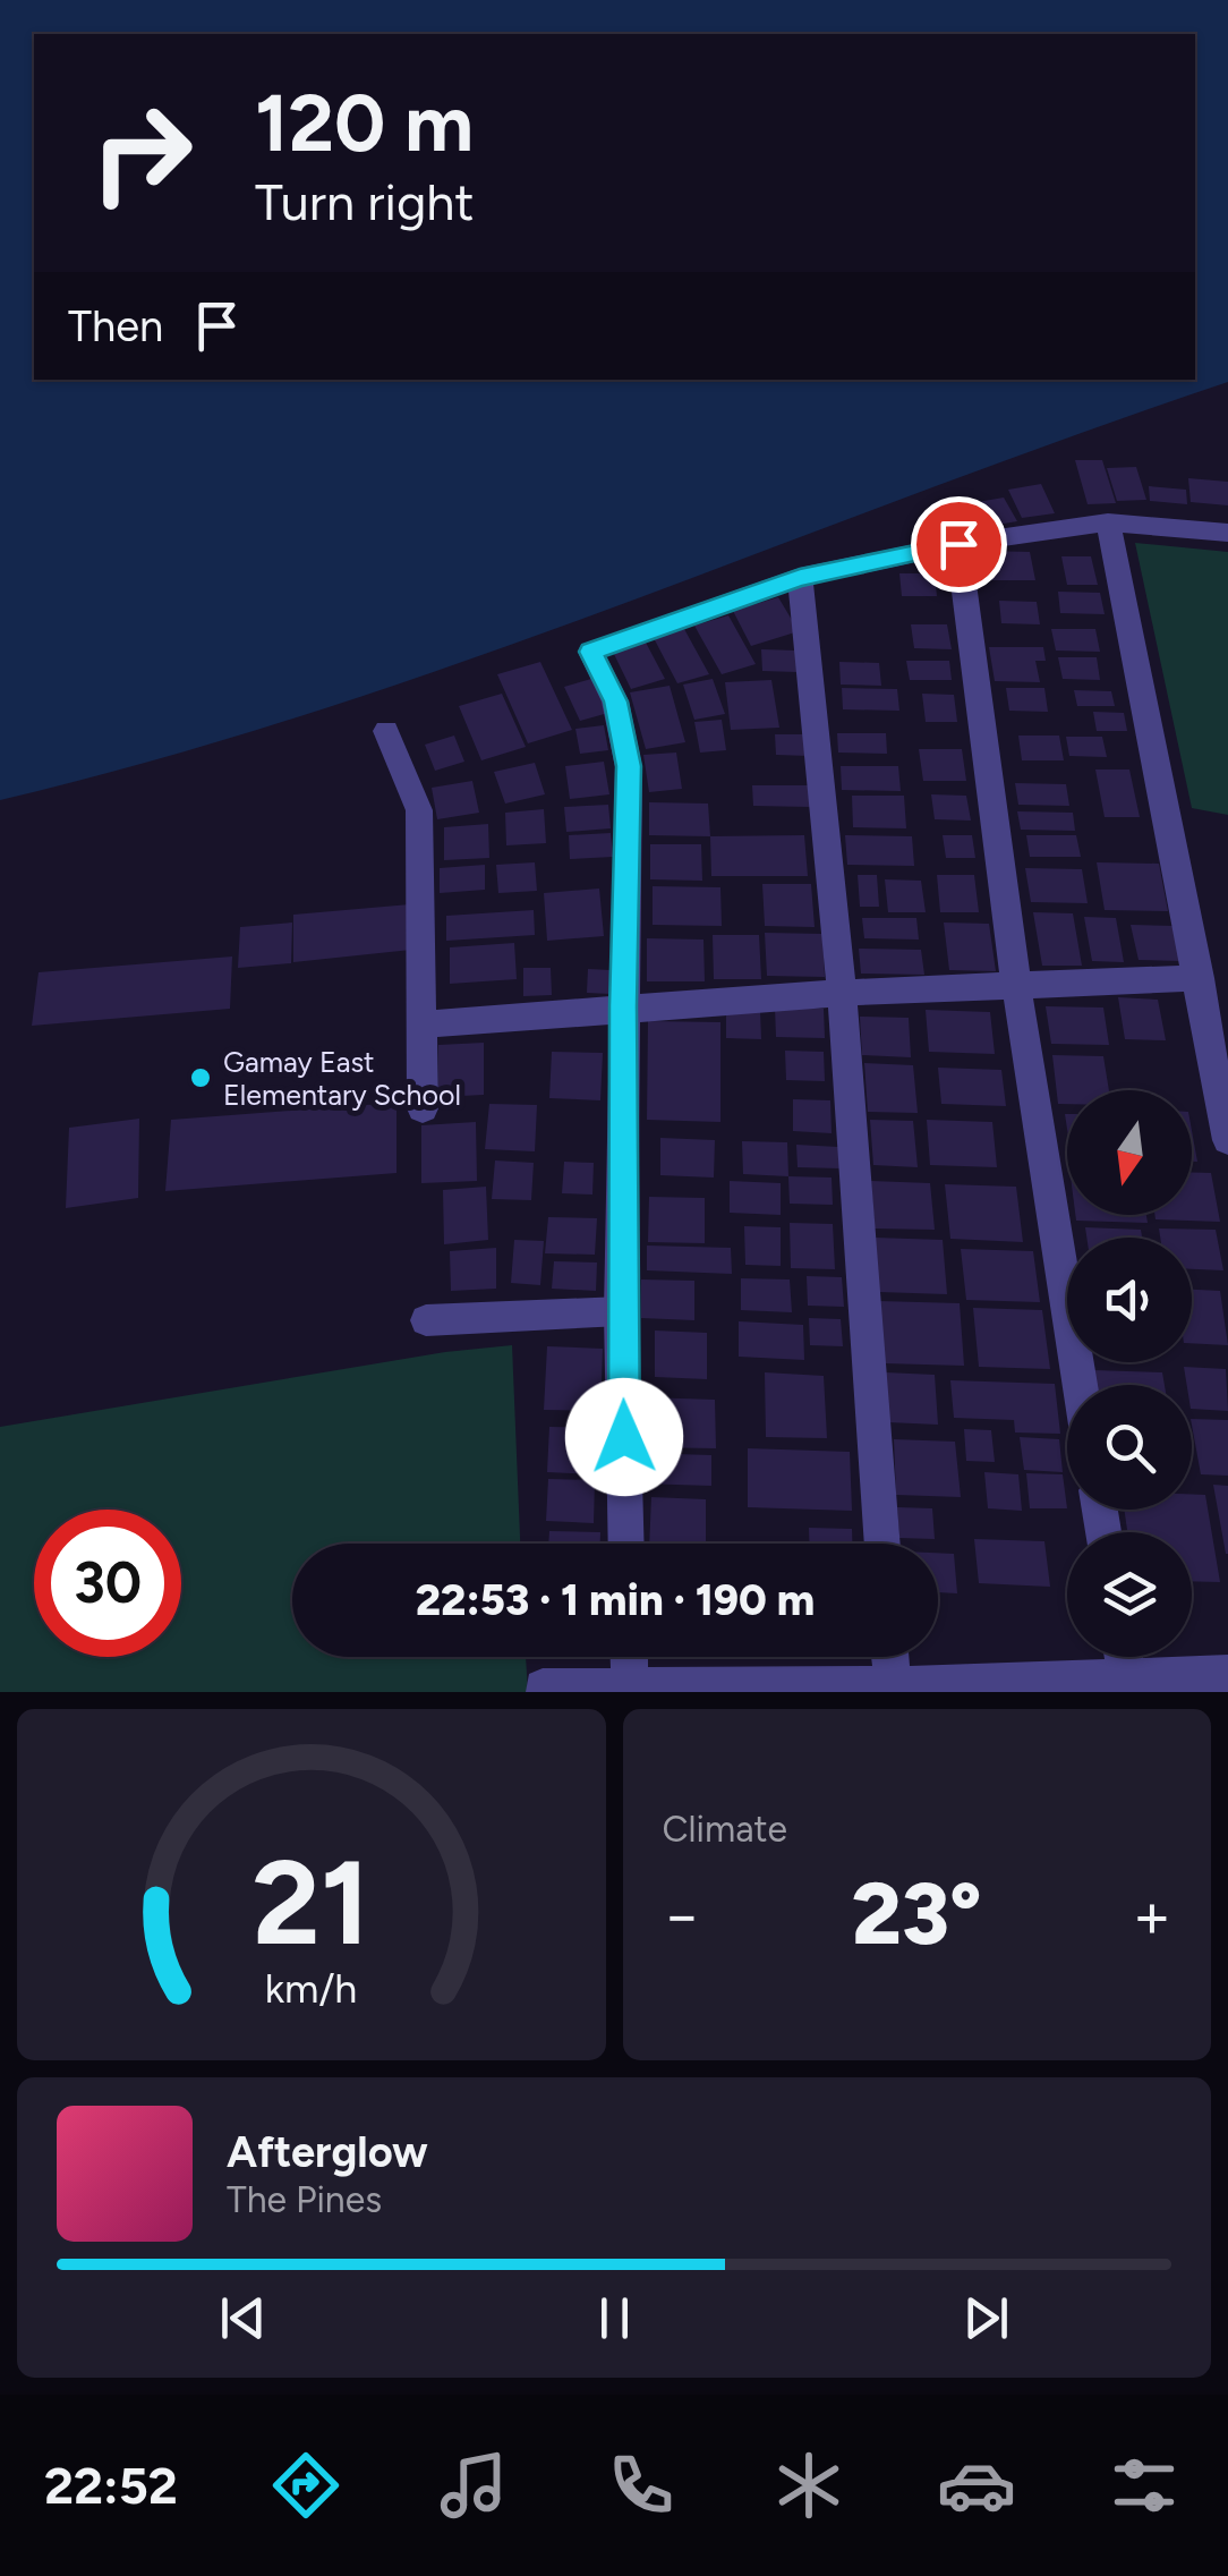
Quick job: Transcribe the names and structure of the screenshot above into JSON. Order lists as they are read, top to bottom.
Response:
{
  "places": ["Gamay East Elementary School"],
  "north": "bottom",
  "page": {
    "turn": ["120 m", "Turn right"],
    "then": "Then",
    "limit": "30",
    "trip": "22:53 · 1 min · 190 m",
    "tile": "Climate",
    "heat": ["−", "23°", "+"],
    "song": ["Afterglow", "The Pines"],
    "tabs": "22:52",
    "gauge": ["21", "km/h"]
  }
}
